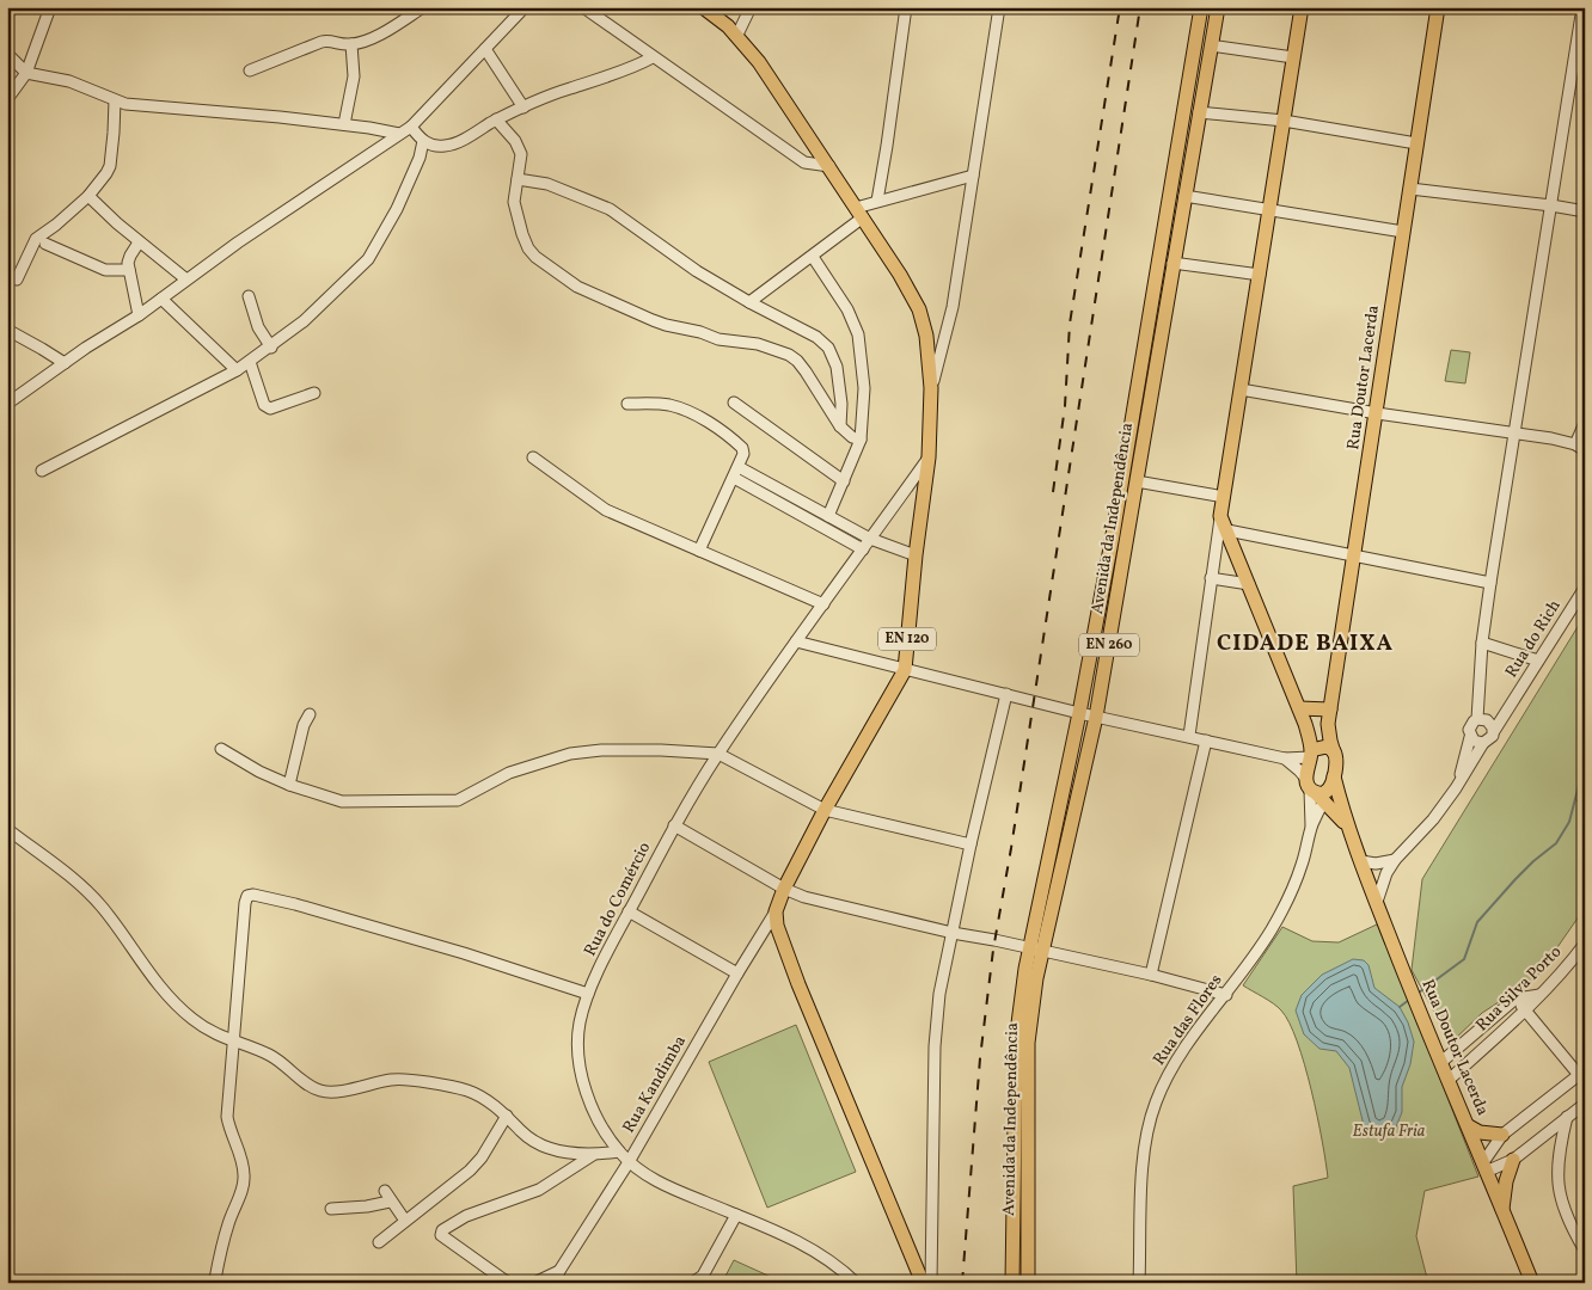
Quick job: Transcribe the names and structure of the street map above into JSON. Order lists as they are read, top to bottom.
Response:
{
  "streets": {
    "main road": [
      "Rua Doutor Lacerda",
      "Avenida da Independência",
      "EN 120",
      "EN 260"
    ],
    "street": [
      "Rua do Rich",
      "Rua do Comércio",
      "Rua Silva Porto",
      "Rua das Flores",
      "Rua Kandimba"
    ]
  },
  "crossings": [
    ["Rua Doutor Lacerda", "Rua Silva Porto"],
    ["Rua Doutor Lacerda", "Rua das Flores"],
    ["EN 120", "Rua do Comércio"],
    ["EN 120", "Rua Kandimba"],
    ["Rua do Comércio", "Rua Kandimba"]
  ],
  "districts": ["CIDADE BAIXA"],
  "parks": ["Estufa Fria"]
}
